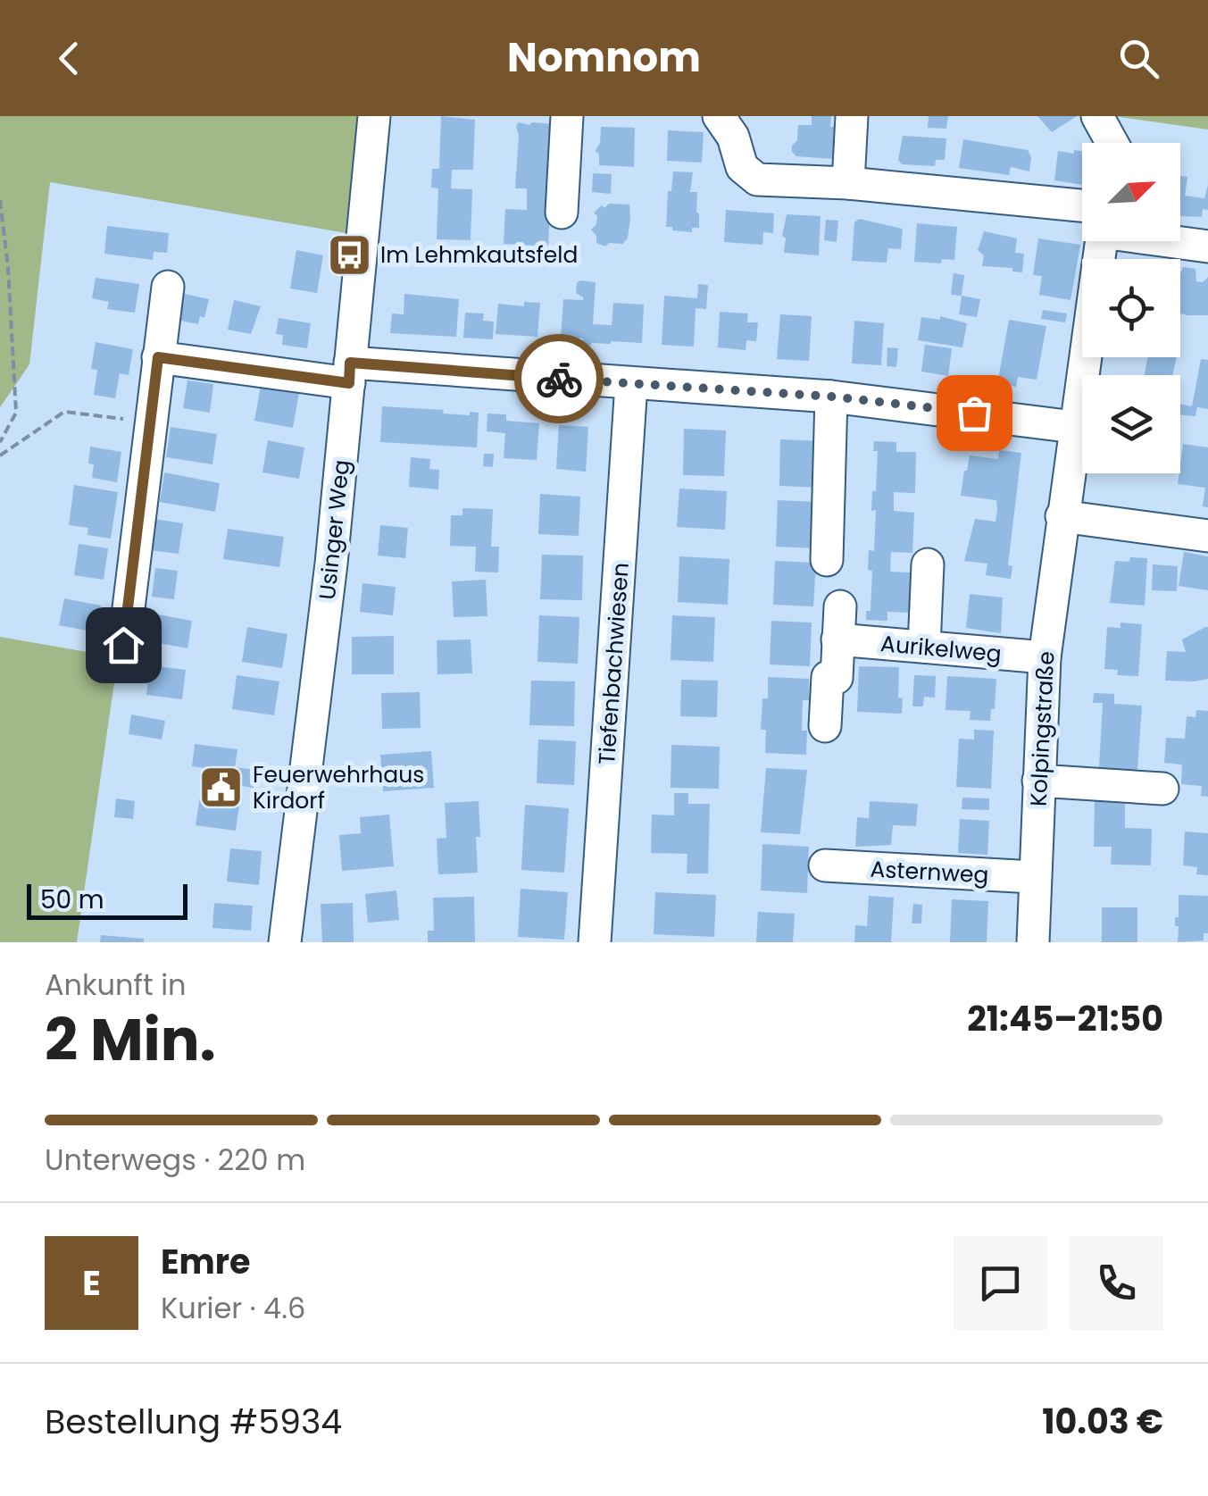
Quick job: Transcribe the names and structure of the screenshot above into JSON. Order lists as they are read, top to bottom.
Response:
{
  "streets": {
    "street": [
      "Usinger Weg",
      "Aurikelweg",
      "Tiefenbachwiesen",
      "Kolpingstraße",
      "Asternweg"
    ]
  },
  "crossings": [
    ["Aurikelweg", "Kolpingstraße"],
    ["Kolpingstraße", "Asternweg"]
  ],
  "places": {
    "bus stop": ["Im Lehmkautsfeld"],
    "public building": ["Feuerwehrhaus Kirdorf"]
  },
  "scale_bar": "50 m",
  "north": "top right",
  "page": {
    "header": "Nomnom",
    "scale": "50 m",
    "heading": ["2 Min.", "Ankunft in", "21:45–21:50"],
    "panel": [
      "Emre",
      "Kurier · 4.6",
      "Bestellung #5934",
      "10.03 €"
    ],
    "bar": "Unterwegs · 220 m",
    "round": "E"
  }
}
